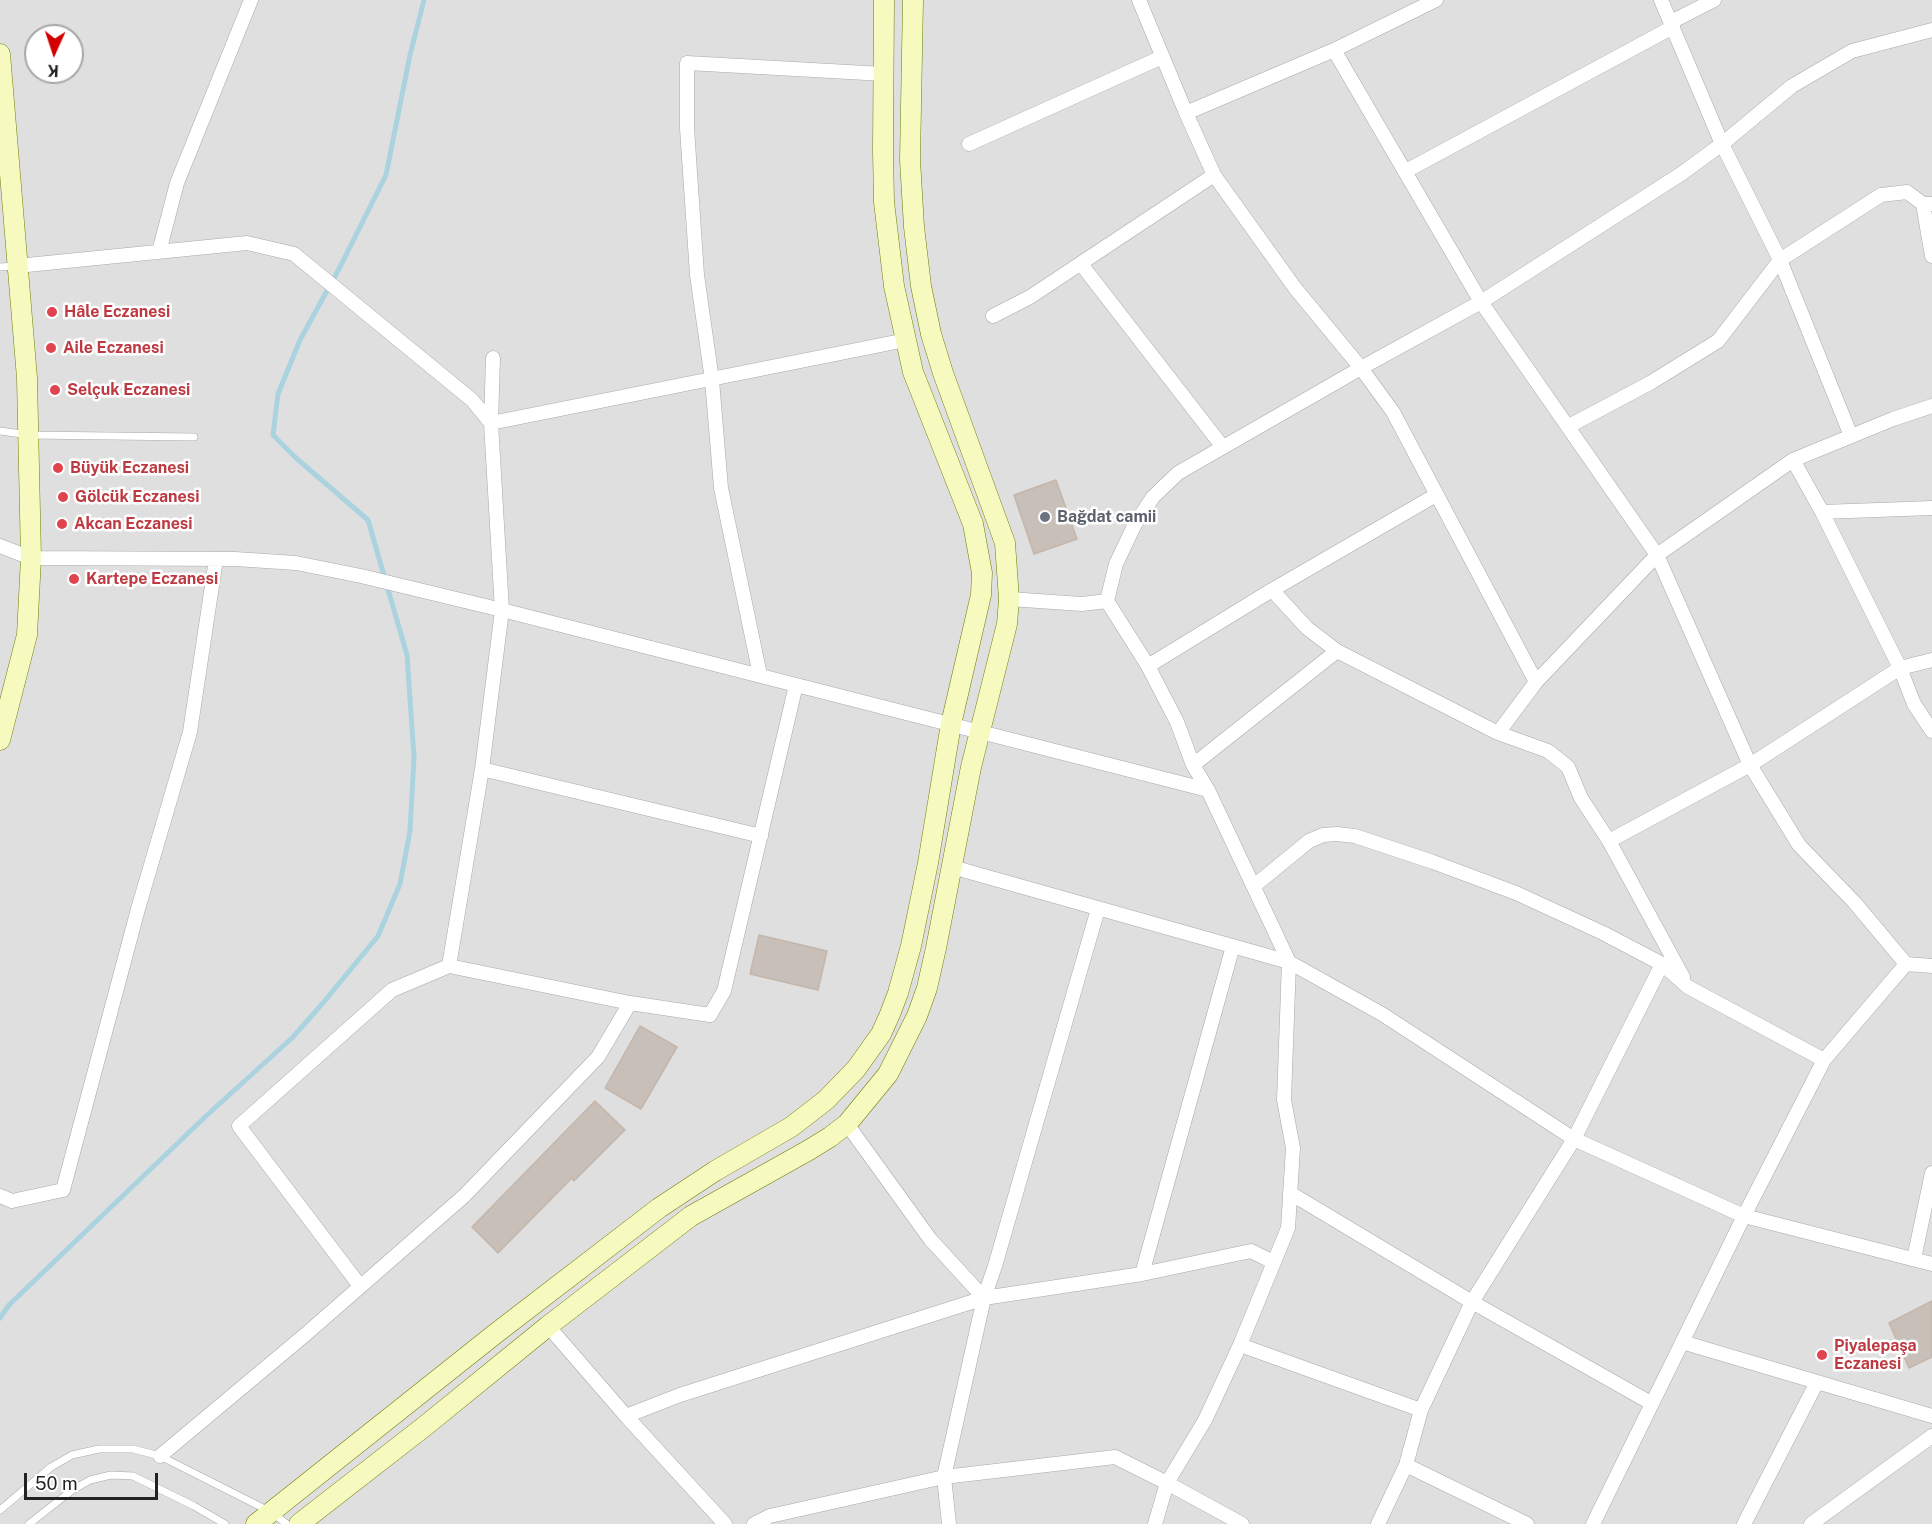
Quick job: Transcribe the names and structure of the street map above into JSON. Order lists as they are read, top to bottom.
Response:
{
  "places": [
    "Hâle Eczanesi",
    "Aile Eczanesi",
    "Selçuk Eczanesi",
    "Büyük Eczanesi",
    "Gölcük Eczanesi",
    "Bağdat camii",
    "Akcan Eczanesi",
    "Kartepe Eczanesi",
    "Piyalepaşa Eczanesi"
  ],
  "scale_bar": "50 m",
  "north": "bottom"
}
